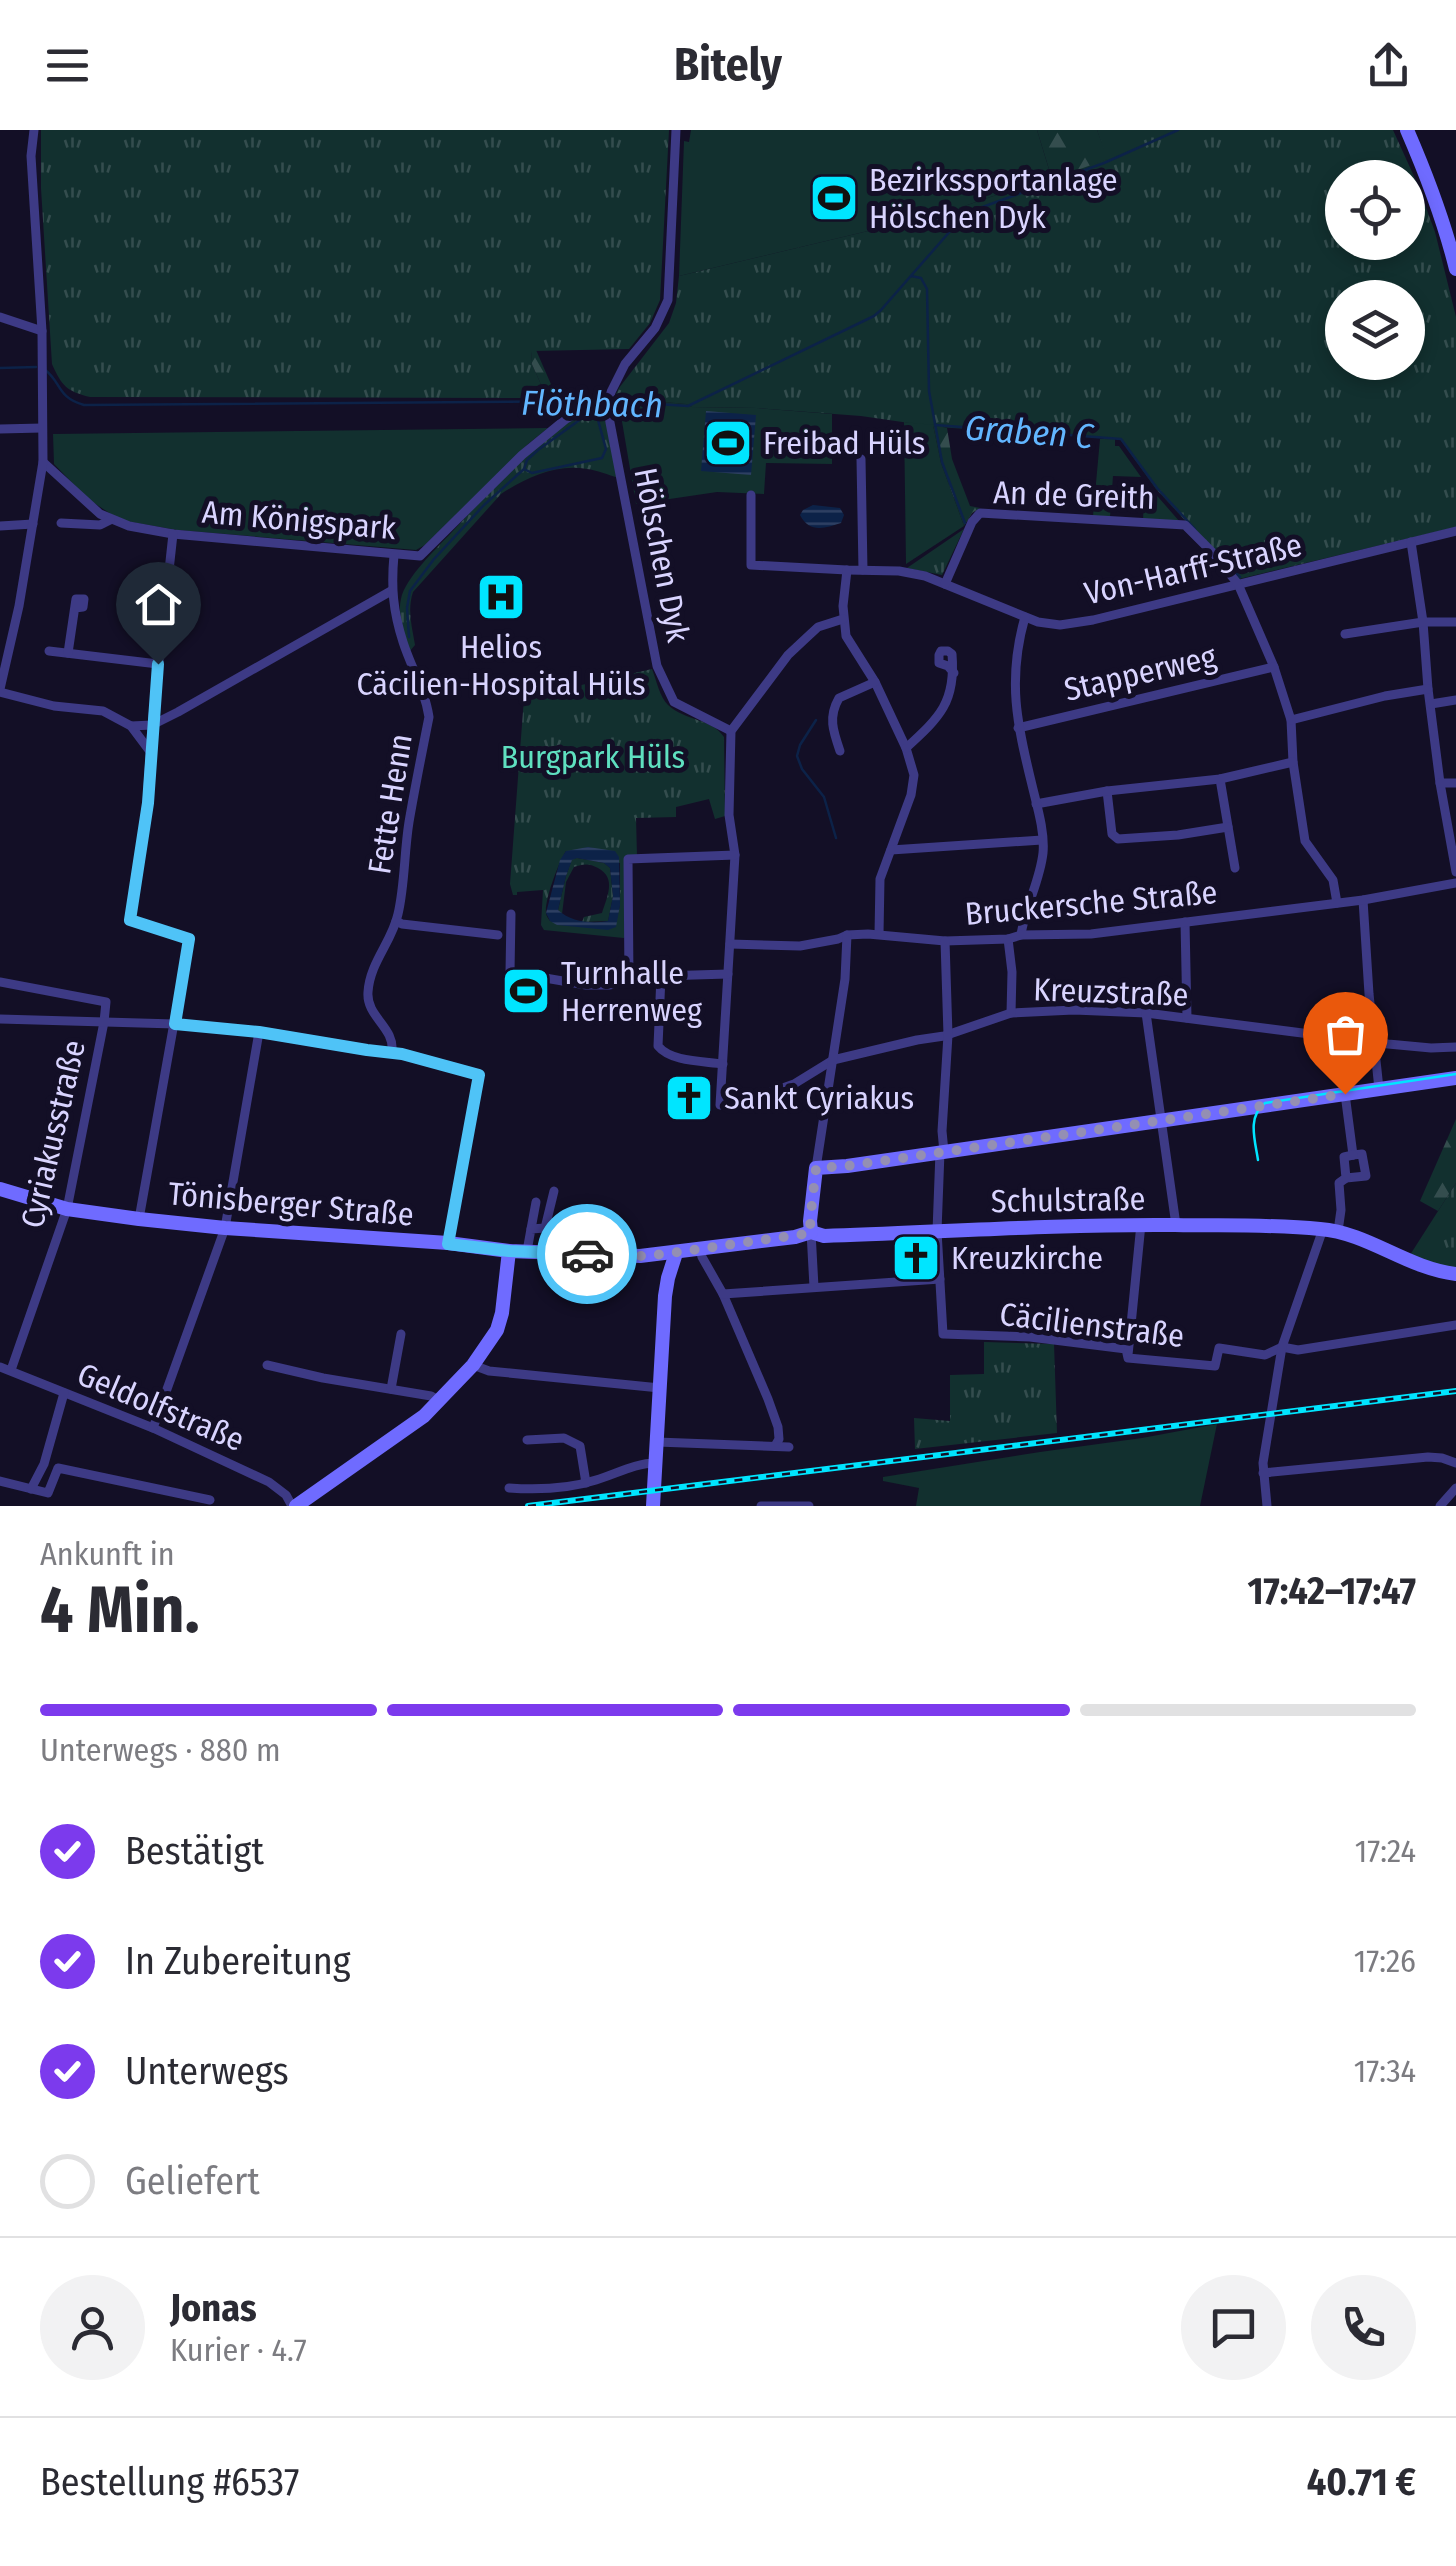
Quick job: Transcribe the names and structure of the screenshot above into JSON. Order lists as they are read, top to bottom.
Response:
{
  "streets": {
    "street": [
      "An de Greith",
      "Am Königspark",
      "Hölschen Dyk",
      "Von-Harff-Straße",
      "Stapperweg",
      "Fette Henn",
      "Bruckersche Straße",
      "Kreuzstraße",
      "Cyriakusstraße",
      "Schulstraße",
      "Tönisberger Straße",
      "Cäcilienstraße",
      "Geldolfstraße"
    ]
  },
  "crossings": [
    ["An de Greith", "Von-Harff-Straße"],
    ["Am Königspark", "Hölschen Dyk"],
    ["Am Königspark", "Fette Henn"],
    ["Von-Harff-Straße", "Stapperweg"],
    ["Stapperweg", "Bruckersche Straße"],
    ["Cyriakusstraße", "Tönisberger Straße"],
    ["Cyriakusstraße", "Geldolfstraße"],
    ["Schulstraße", "Tönisberger Straße"]
  ],
  "water": ["Flöthbach", "Graben C"],
  "parks": ["Burgpark Hüls"],
  "places": {
    "sports": ["Bezirkssportanlage Hölschen Dyk", "Freibad Hüls", "Turnhalle Herrenweg"],
    "hospital": ["Helios Cäcilien-Hospital Hüls"],
    "church": ["Sankt Cyriakus", "Kreuzkirche"]
  },
  "page": {
    "header": "Bitely",
    "heading": ["4 Min.", "Ankunft in", "17:42–17:47"],
    "panel": [
      "Jonas",
      "Kurier · 4.7",
      "Bestellung #6537",
      "40.71 €"
    ],
    "bar": "Unterwegs · 880 m",
    "list": [
      ["Bestätigt", "17:24"],
      ["In Zubereitung", "17:26"],
      ["Unterwegs", "17:34"],
      "Geliefert"
    ]
  }
}
